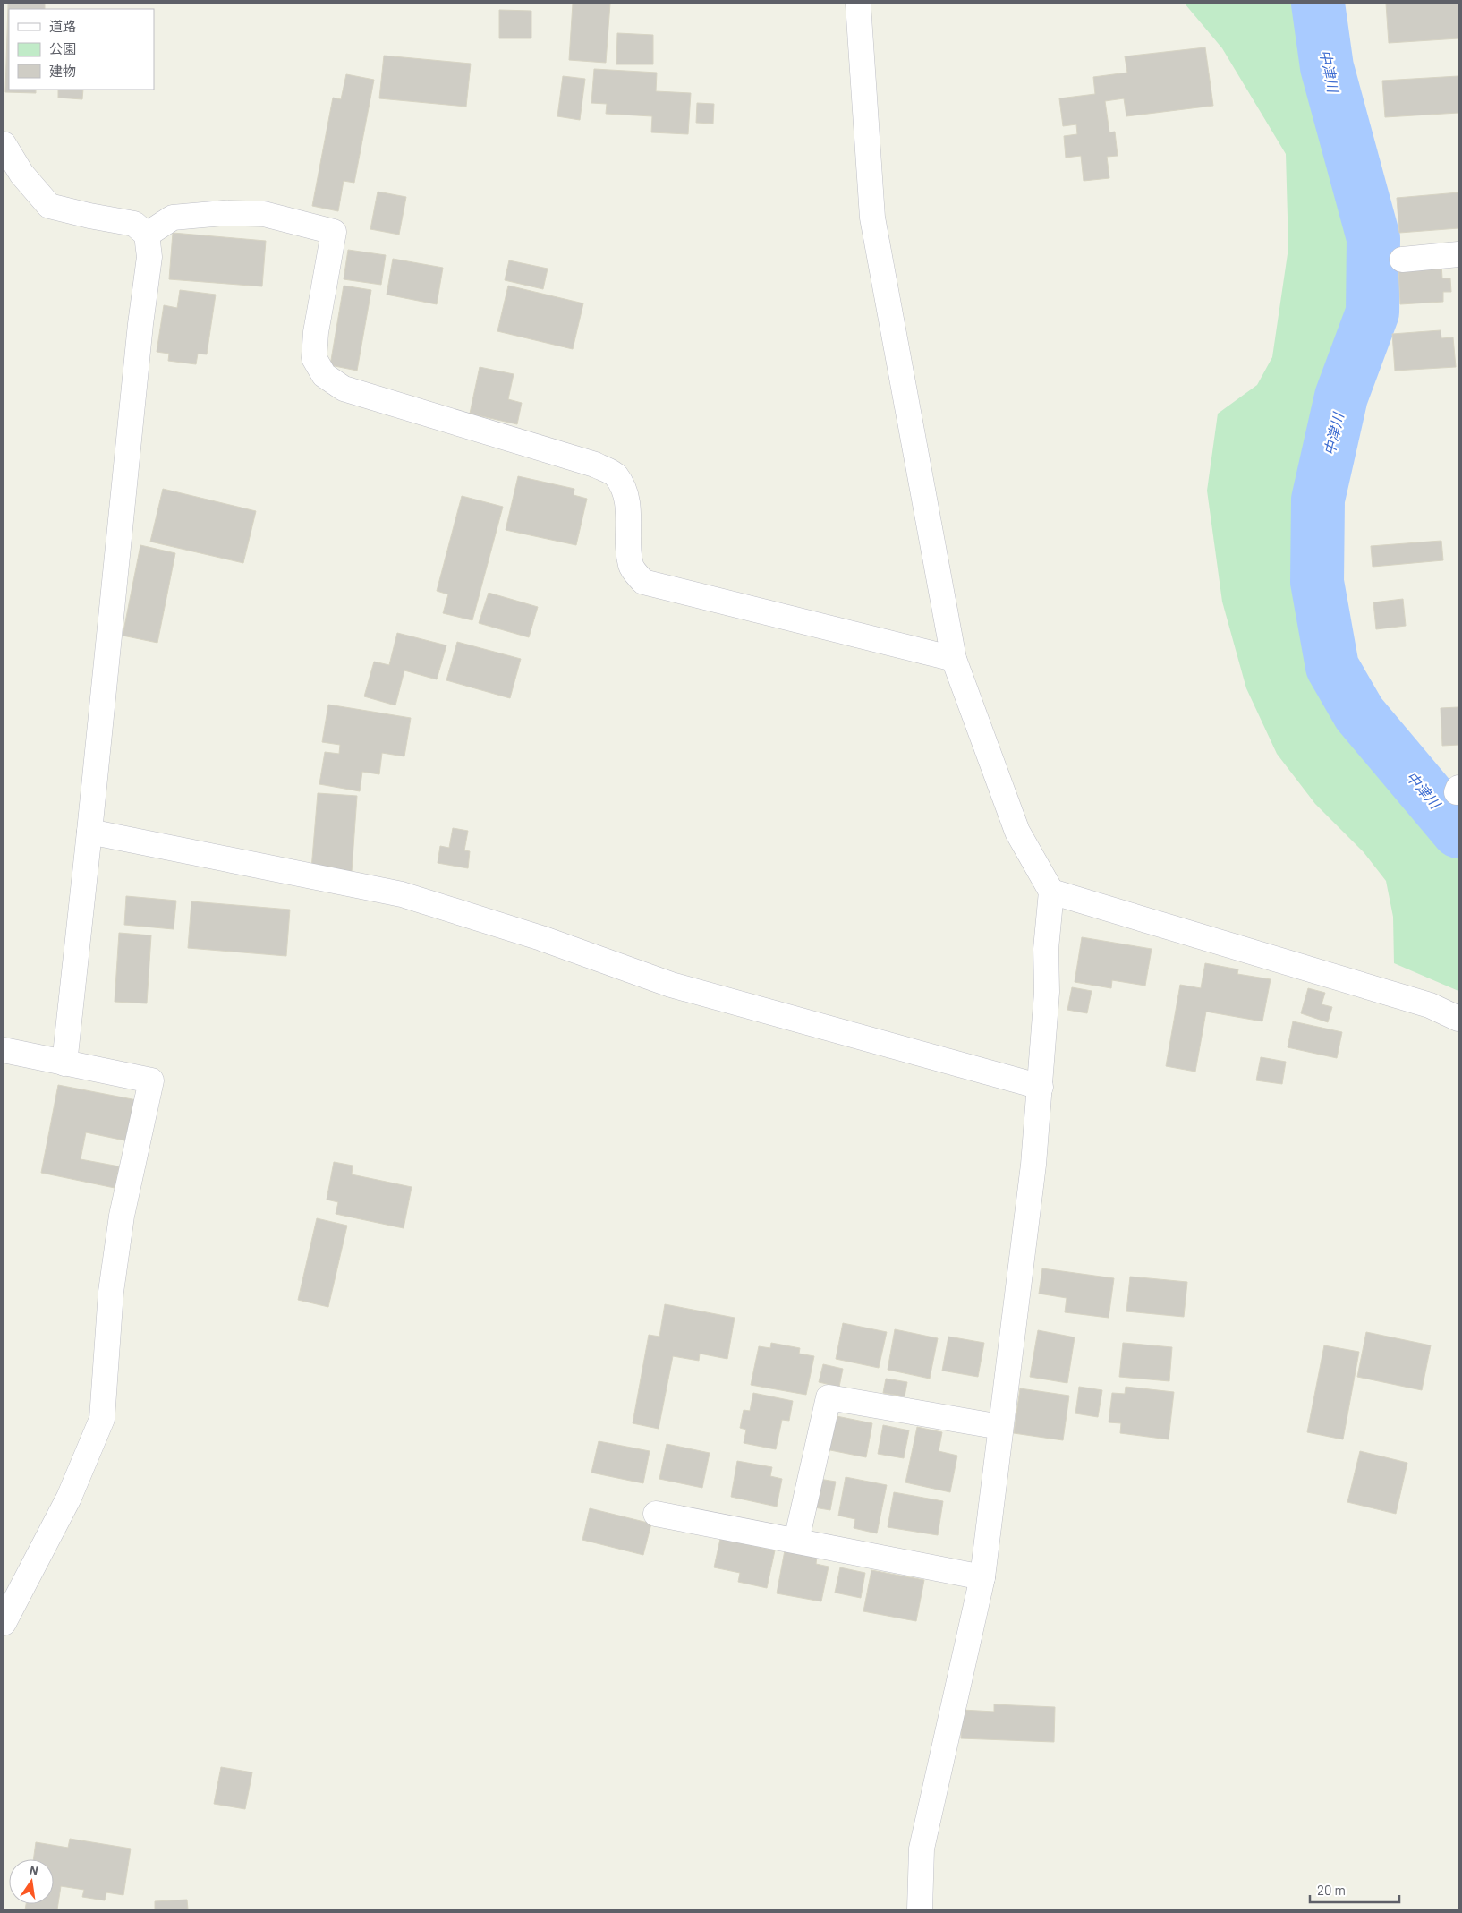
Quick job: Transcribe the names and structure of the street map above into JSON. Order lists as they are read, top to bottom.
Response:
{
  "water": ["中津川"],
  "legend": ["道路", "公園", "建物"],
  "scale_bar": "20 m",
  "north": "top"
}
